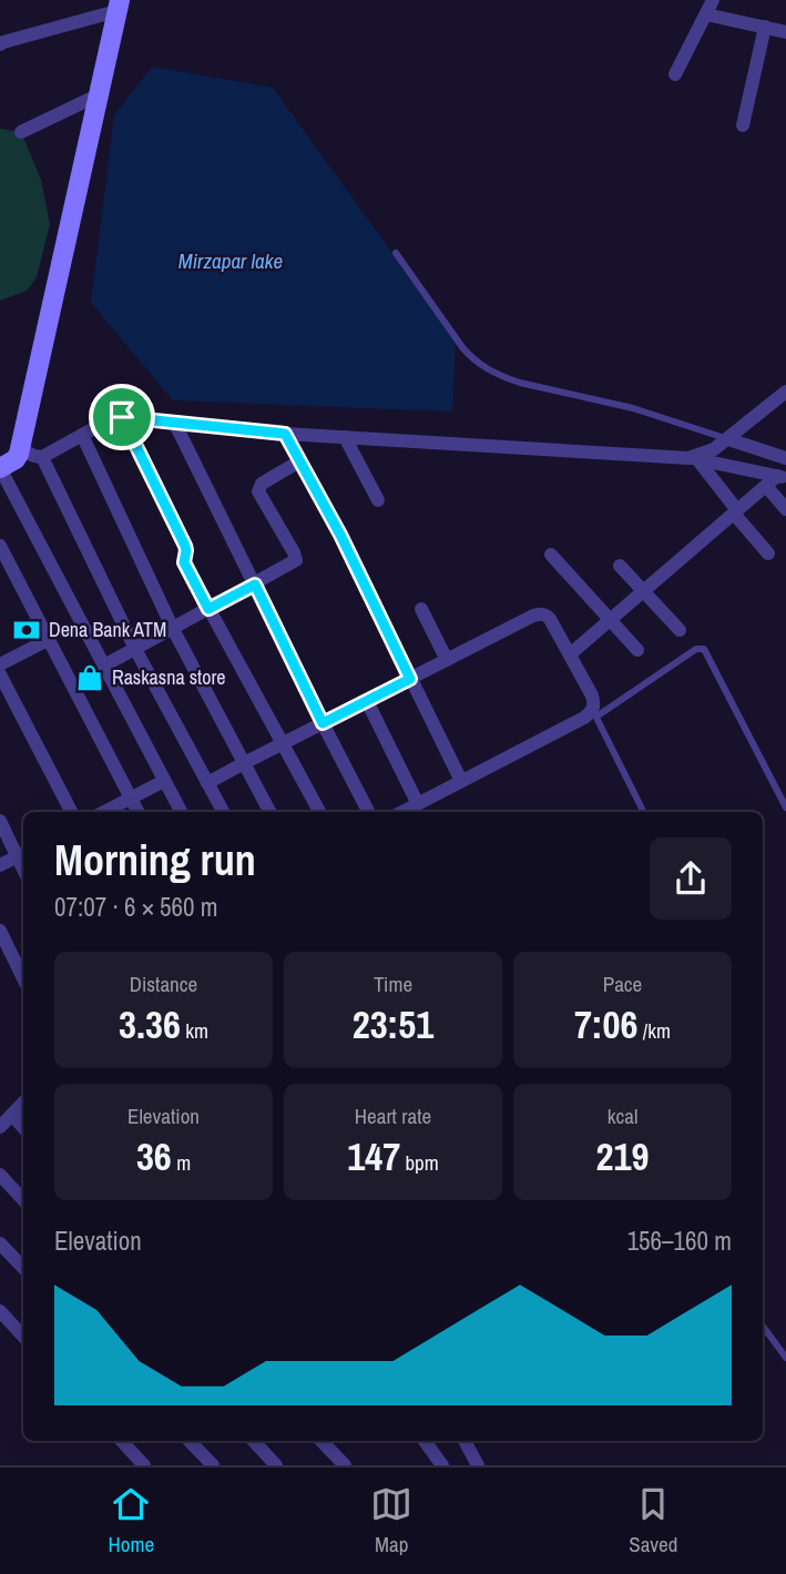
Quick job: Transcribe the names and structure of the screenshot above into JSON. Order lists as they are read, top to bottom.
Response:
{
  "water": ["Mirzapar lake"],
  "places": {
    "bank": ["Dena Bank ATM"],
    "shop": ["Raskasna store"]
  },
  "page": {
    "heading": ["Morning run", "07:07 · 6 × 560 m"],
    "stats": [
      ["Distance", "3.36 km"],
      ["Time", "23:51"],
      ["Pace", "7:06 /km"],
      ["Elevation", "36 m"],
      ["Heart rate", "147 bpm"],
      ["kcal", "219"]
    ],
    "chart": ["Elevation", "156–160 m"],
    "tabs": ["Home", "Map", "Saved"]
  }
}
